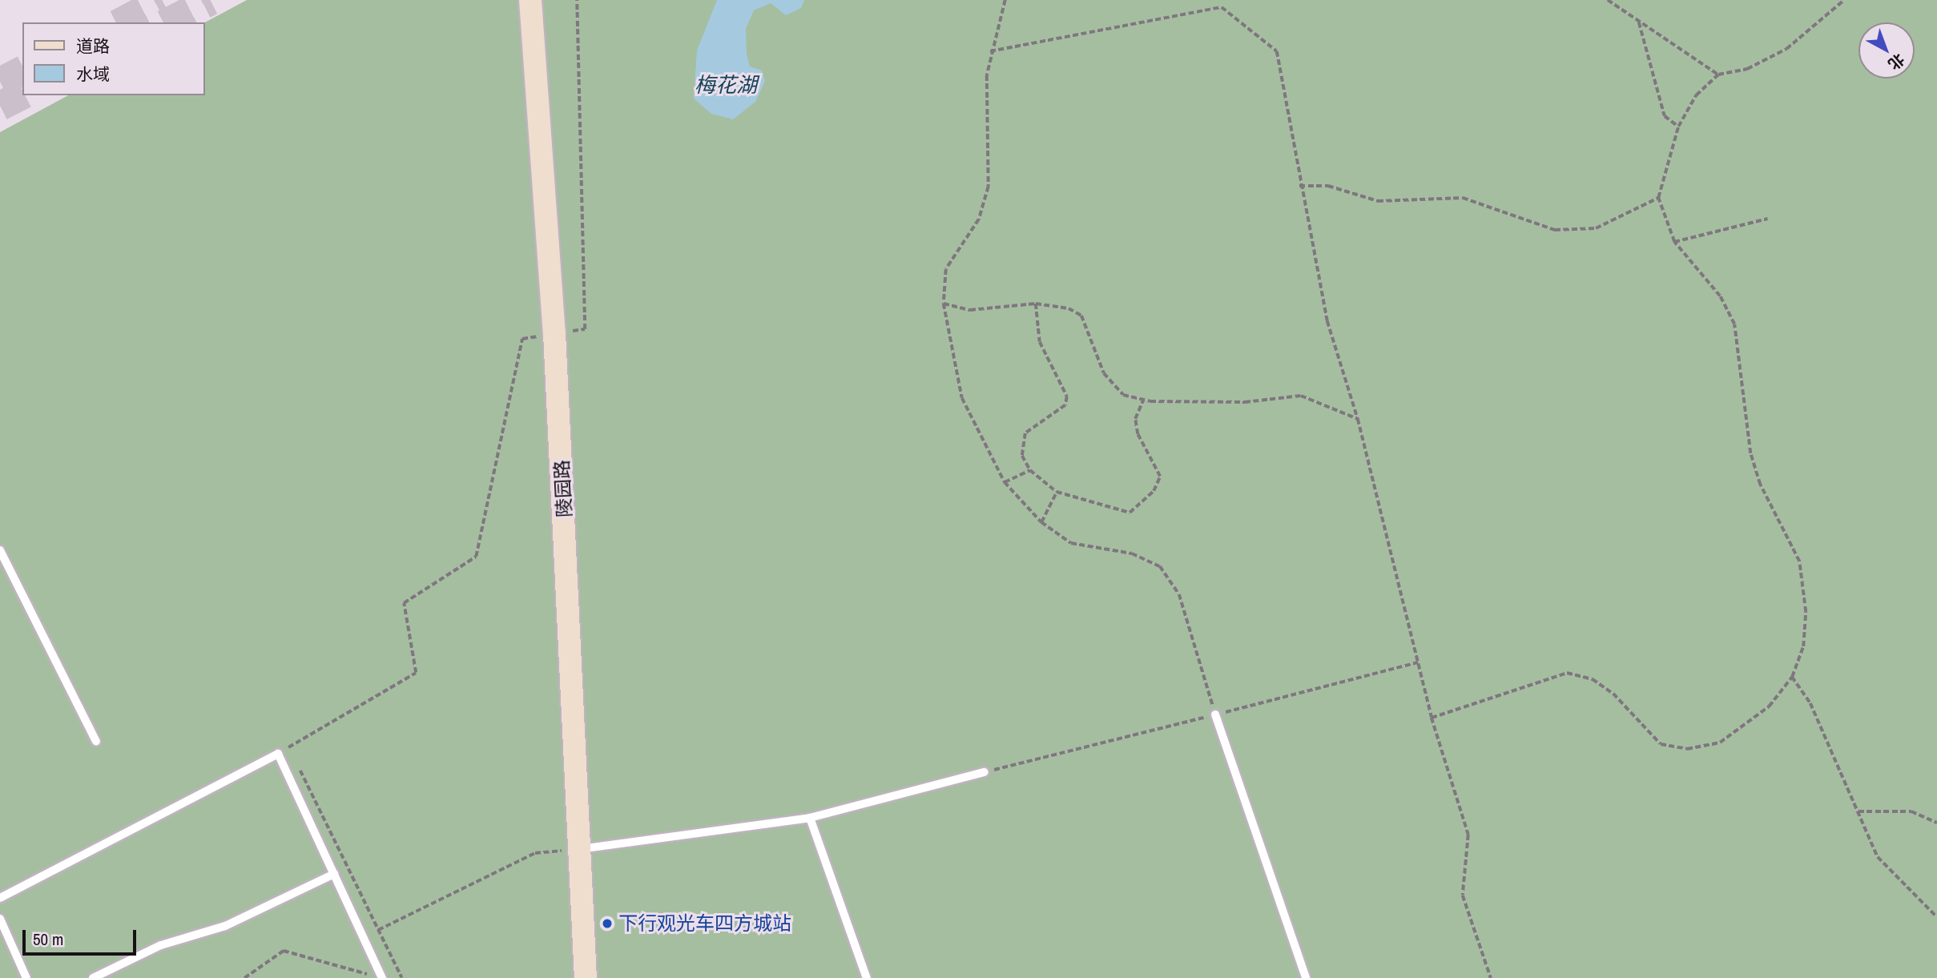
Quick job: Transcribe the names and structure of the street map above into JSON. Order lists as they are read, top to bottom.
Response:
{
  "streets": {
    "street": ["陵园路"]
  },
  "water": ["梅花湖"],
  "places": ["下行观光车四方城站"],
  "legend": ["道路", "水域"],
  "scale_bar": "50 m",
  "north": "bottom right"
}
